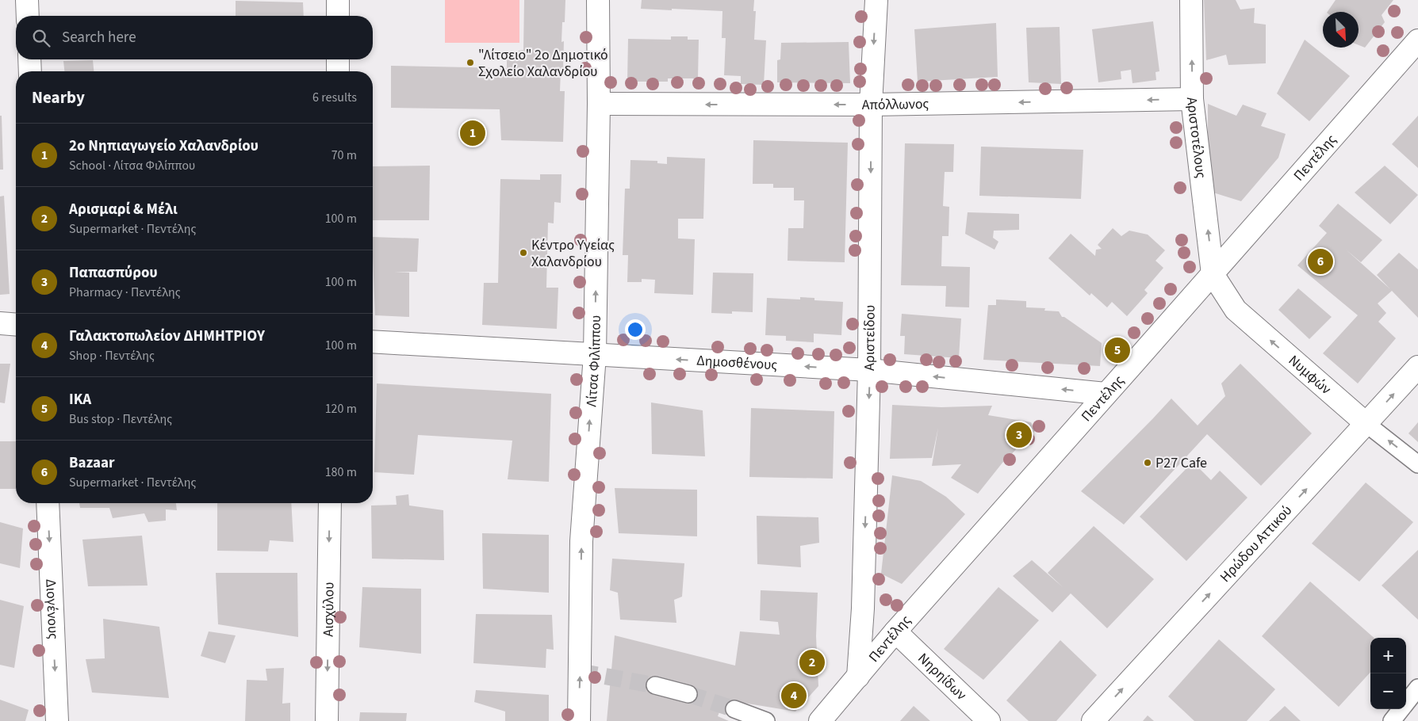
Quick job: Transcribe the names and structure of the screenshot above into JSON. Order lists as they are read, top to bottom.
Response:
{
  "streets": {
    "street": [
      "Απόλλωνος",
      "Αριστοτέλους",
      "Πεντέλης",
      "Αριστείδου",
      "Λίτσα Φιλίππου",
      "Δημοσθένους",
      "Νυμφών",
      "Ηρώδου Αττικού",
      "Διογένους",
      "Αισχύλου",
      "Νηρηίδων"
    ]
  },
  "crossings": [
    ["Απόλλωνος", "Αριστοτέλους"],
    ["Απόλλωνος", "Αριστείδου"],
    ["Απόλλωνος", "Λίτσα Φιλίππου"],
    ["Αριστοτέλους", "Πεντέλης"],
    ["Αριστοτέλους", "Νυμφών"],
    ["Πεντέλης", "Αριστείδου"],
    ["Πεντέλης", "Δημοσθένους"],
    ["Πεντέλης", "Νυμφών"],
    ["Πεντέλης", "Νηρηίδων"],
    ["Αριστείδου", "Δημοσθένους"],
    ["Λίτσα Φιλίππου", "Δημοσθένους"],
    ["Νυμφών", "Ηρώδου Αττικού"]
  ],
  "one_way": [
    "Απόλλωνος",
    "Αριστοτέλους",
    "Αριστείδου",
    "Λίτσα Φιλίππου",
    "Δημοσθένους",
    "Νυμφών",
    "Ηρώδου Αττικού",
    "Διογένους",
    "Αισχύλου"
  ],
  "places": ["\"Λίτσειο\" 2ο Δημοτικό Σχολείο Χαλανδρίου", "Κέντρο Υγείας Χαλανδρίου", "P27 Cafe"],
  "north": "bottom right",
  "page": {
    "search": "Search here",
    "heading": ["Nearby", "6 results"],
    "pins": [
      "1",
      "6",
      "5",
      "3",
      "2",
      "4"
    ],
    "list": [
      {
        "mark": "1",
        "name": "2ο Νηπιαγωγείο Χαλανδρίου",
        "note": "School · Λίτσα Φιλίππου",
        "value": "70 m"
      },
      {
        "mark": "2",
        "name": "Αρισμαρί & Μέλι",
        "note": "Supermarket · Πεντέλης",
        "value": "100 m"
      },
      {
        "mark": "3",
        "name": "Παπασπύρου",
        "note": "Pharmacy · Πεντέλης",
        "value": "100 m"
      },
      {
        "mark": "4",
        "name": "Γαλακτοπωλείον ΔΗΜΗΤΡΙΟΥ",
        "note": "Shop · Πεντέλης",
        "value": "100 m"
      },
      {
        "mark": "5",
        "name": "ΙΚΑ",
        "note": "Bus stop · Πεντέλης",
        "value": "120 m"
      },
      {
        "mark": "6",
        "name": "Bazaar",
        "note": "Supermarket · Πεντέλης",
        "value": "180 m"
      }
    ],
    "map_buttons": ["+", "−"]
  }
}
